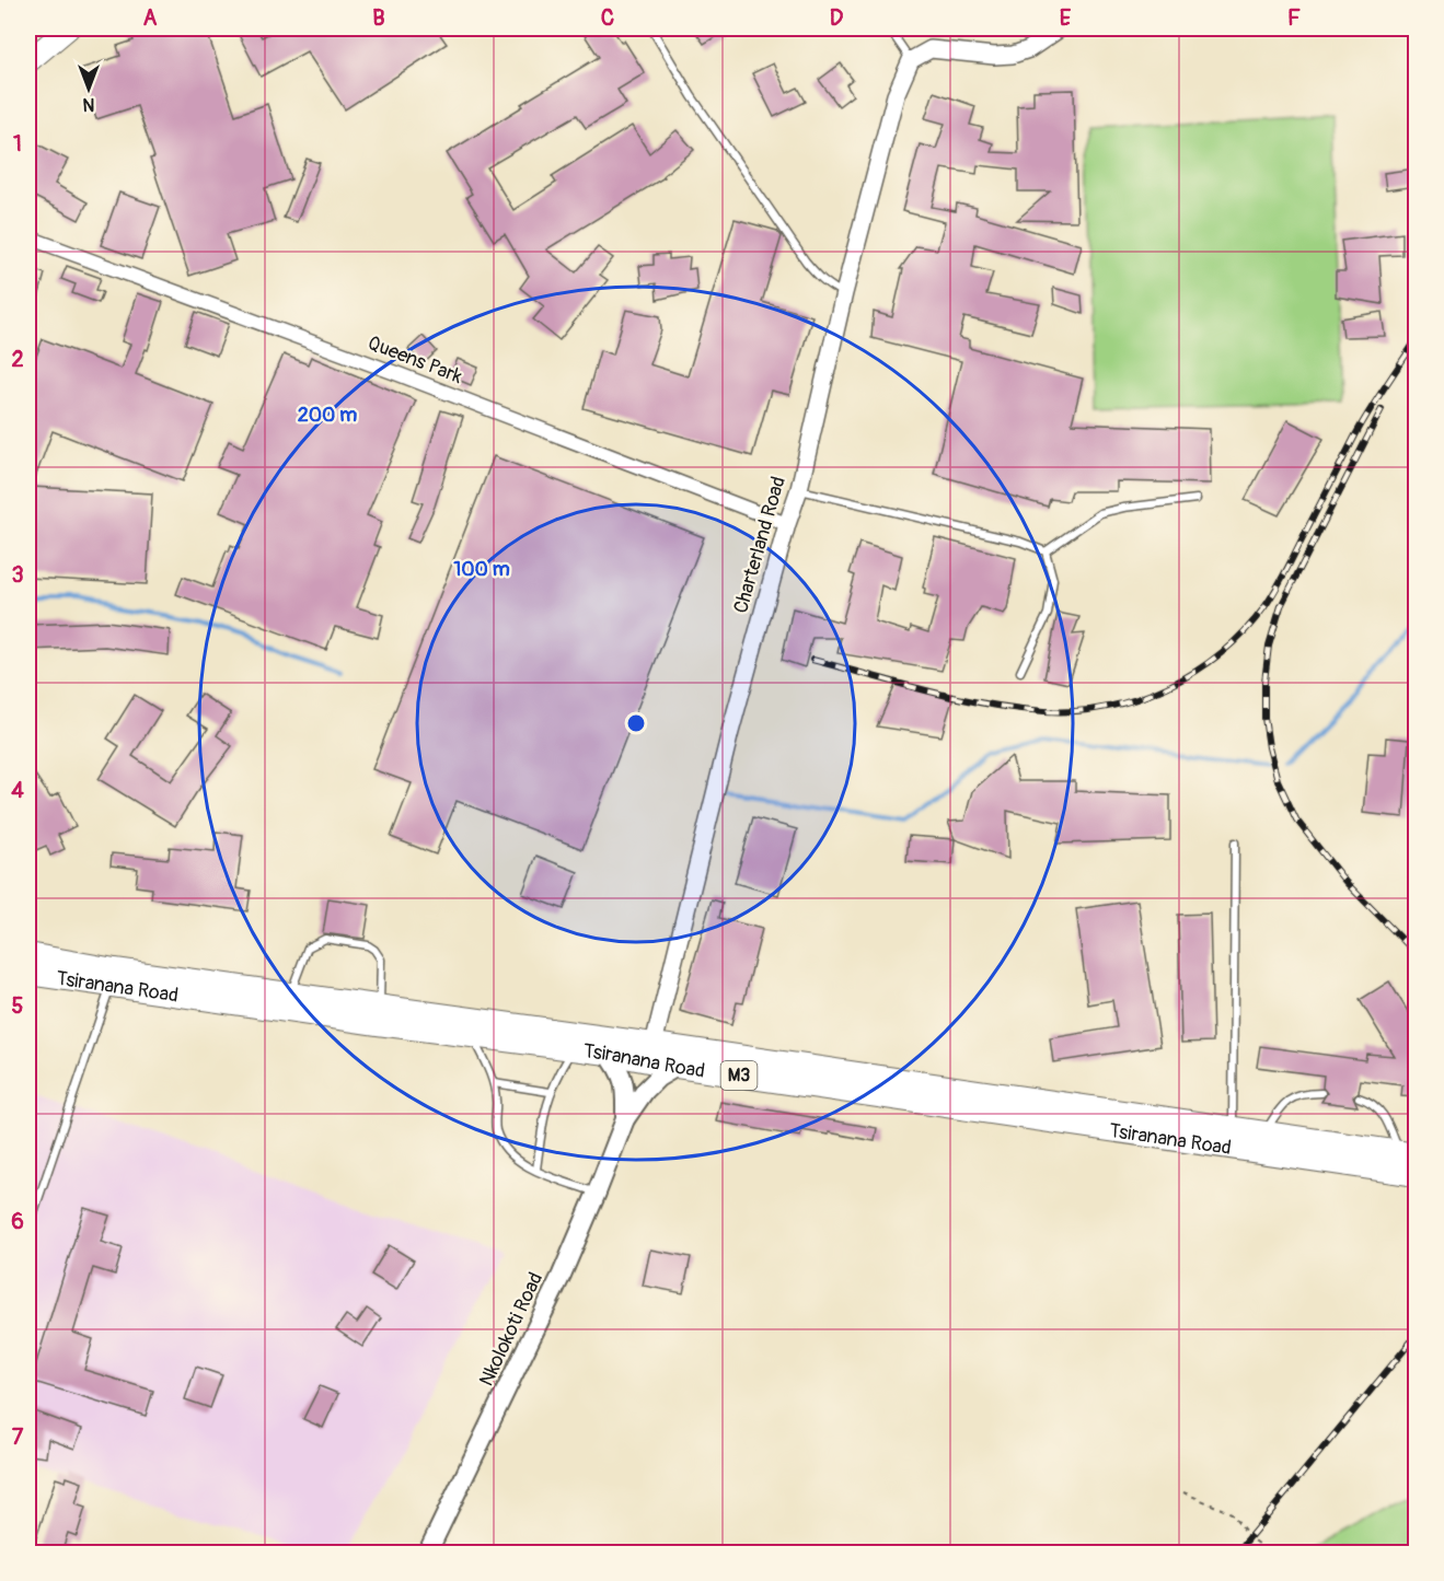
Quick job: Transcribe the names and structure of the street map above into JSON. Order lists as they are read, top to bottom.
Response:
{
  "streets": {
    "highway": ["Tsiranana Road", "M3"],
    "main road": ["Nkolokoti Road"],
    "street": ["Queens Park", "Charterland Road"]
  },
  "crossings": [
    ["Queens Park", "Charterland Road"],
    ["Charterland Road", "Tsiranana Road"],
    ["Tsiranana Road", "Nkolokoti Road"]
  ],
  "north": "bottom",
  "grid": {
    "columns": [
      "A",
      "B",
      "C",
      "D",
      "E",
      "F"
    ],
    "rows": [
      "1",
      "2",
      "3",
      "4",
      "5",
      "6",
      "7"
    ]
  },
  "rings": ["200 m", "100 m"]
}
